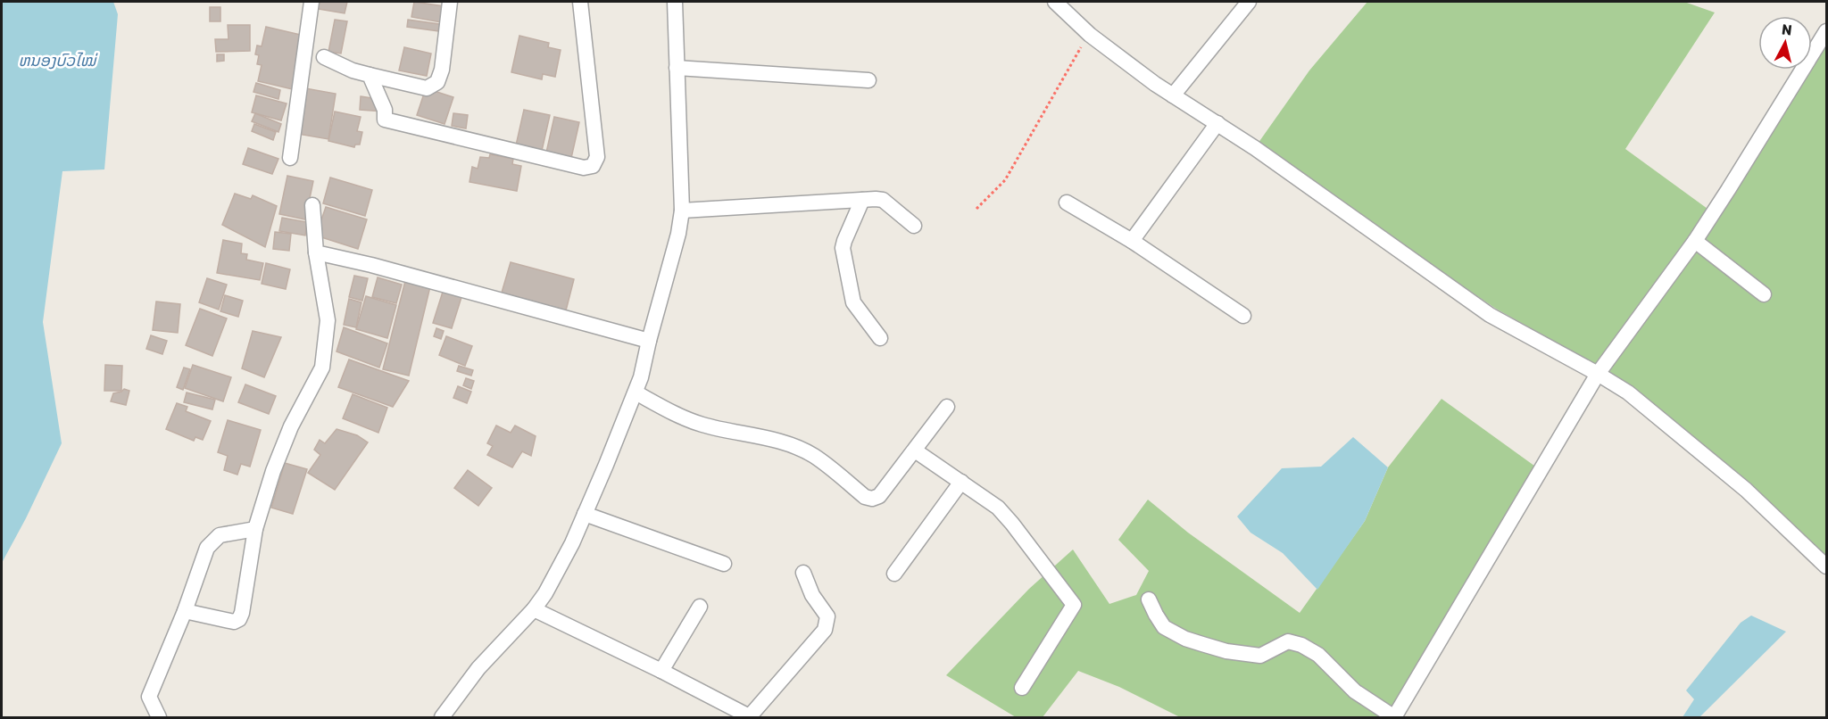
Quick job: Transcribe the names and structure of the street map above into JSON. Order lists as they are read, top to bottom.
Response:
{
  "water": ["ຫນອງບົວໄໝ່"],
  "north": "top"
}
